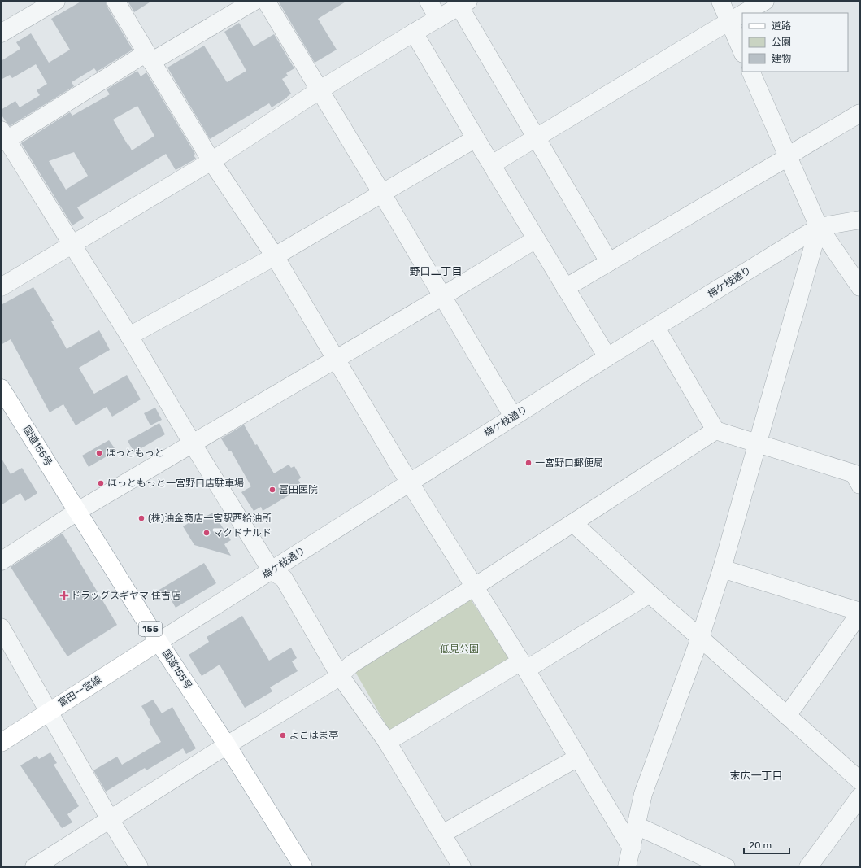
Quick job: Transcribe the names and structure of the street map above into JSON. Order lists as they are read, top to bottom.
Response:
{
  "streets": {
    "main road": ["国道155号", "155", "富田一宮線"],
    "street": ["梅ケ枝通り"]
  },
  "crossings": [
    ["梅ケ枝通り", "国道155号"],
    ["梅ケ枝通り", "富田一宮線"],
    ["国道155号", "富田一宮線"]
  ],
  "districts": ["野口二丁目", "末広一丁目"],
  "parks": ["低見公園"],
  "places": {
    "other": [
      "ほっともっと",
      "一宮野口郵便局",
      "ほっともっと一宮野口店駐車場",
      "富田医院",
      "(株)油金商店一宮駅西給油所",
      "マクドナルド",
      "よこはま亭"
    ],
    "health": ["ドラッグスギヤマ 住吉店"]
  },
  "legend": ["道路", "公園", "建物"],
  "scale_bar": "20 m"
}
